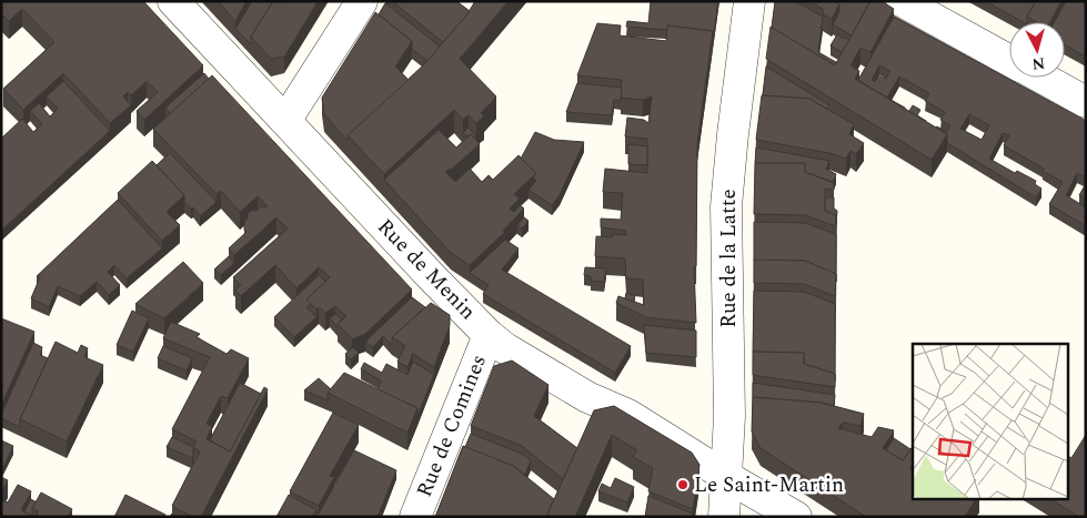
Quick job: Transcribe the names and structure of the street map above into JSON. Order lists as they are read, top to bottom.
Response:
{
  "streets": {
    "street": ["Rue de la Latte", "Rue de Menin", "Rue de Comines"]
  },
  "crossings": [
    ["Rue de la Latte", "Rue de Menin"],
    ["Rue de Menin", "Rue de Comines"]
  ],
  "places": ["Le Saint-Martin"],
  "north": "bottom"
}
